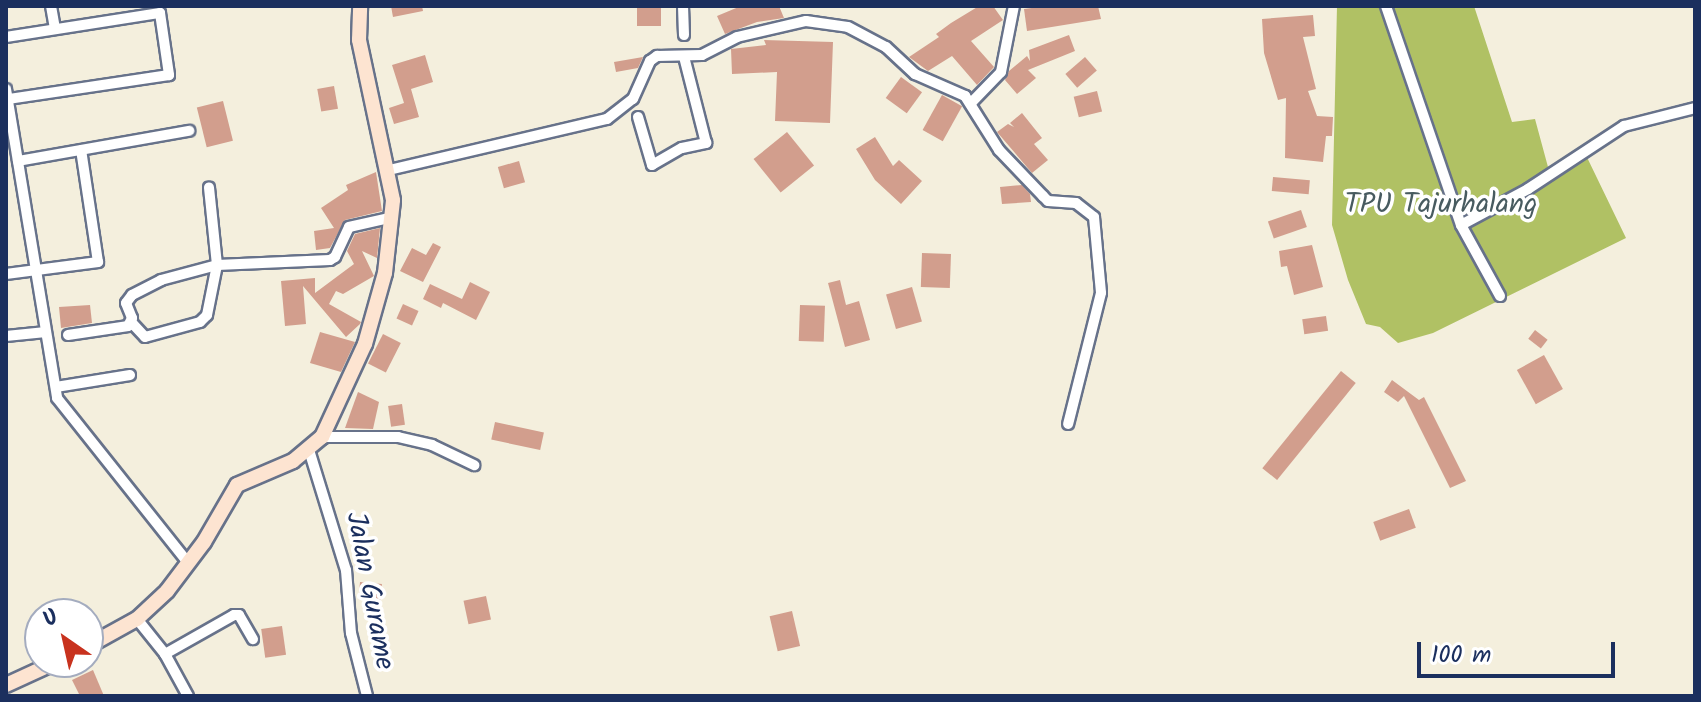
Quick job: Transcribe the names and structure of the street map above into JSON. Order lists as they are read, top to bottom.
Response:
{
  "streets": {
    "street": ["Jalan Gurame"]
  },
  "parks": ["TPU Tajurhalang"],
  "scale_bar": "100 m",
  "north": "top left"
}
